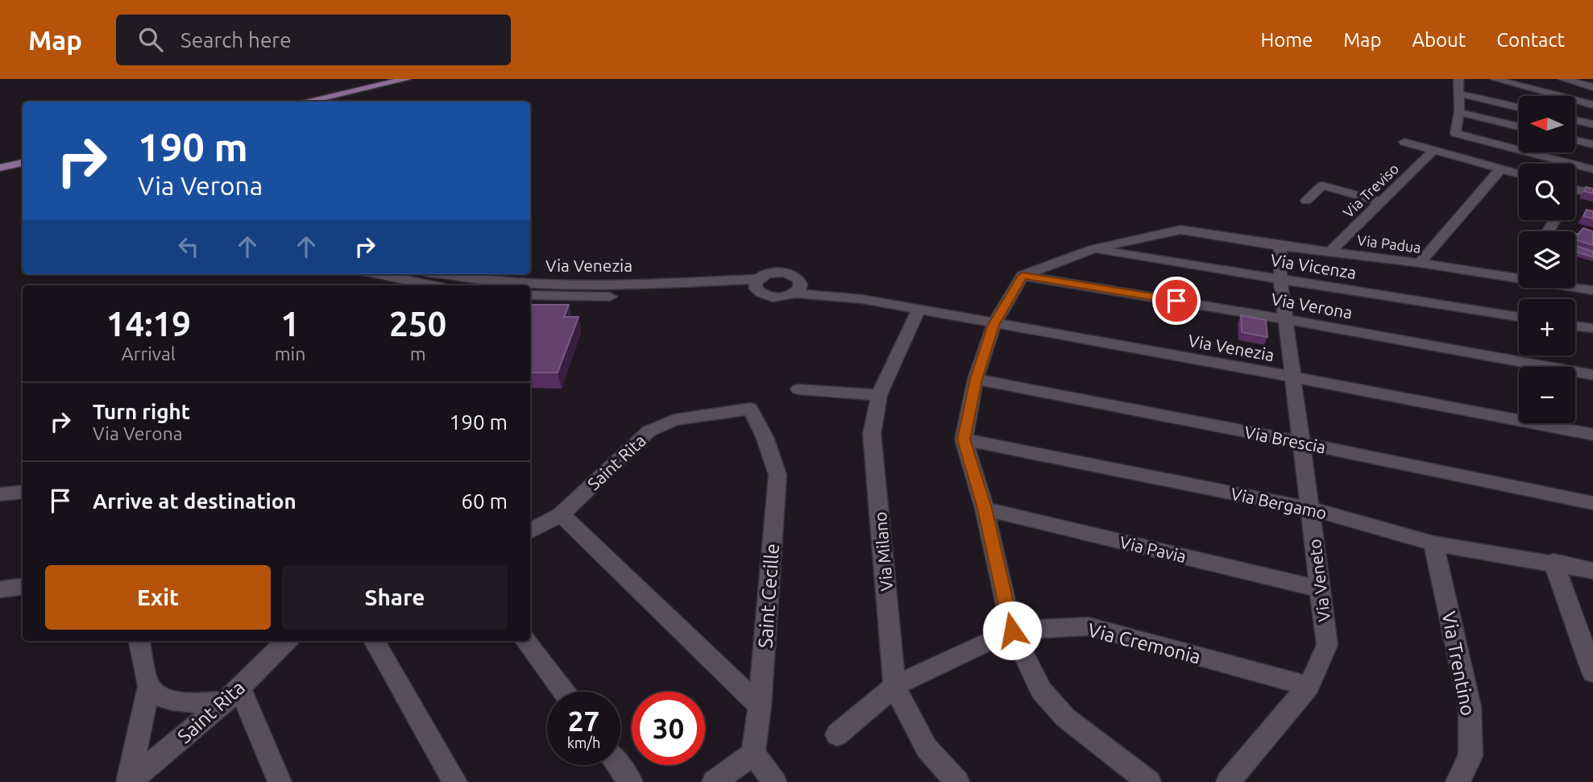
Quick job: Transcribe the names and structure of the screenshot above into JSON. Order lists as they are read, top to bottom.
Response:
{
  "streets": {
    "street": [
      "Via Treviso",
      "Via Padua",
      "Via Venezia",
      "Via Vicenza",
      "Via Verona",
      "Via Brescia",
      "Saint Rita",
      "Via Bergamo",
      "Via Pavia",
      "Via Milano",
      "Via Veneto",
      "Saint Cecille",
      "Via Cremonia",
      "Via Trentino"
    ]
  },
  "crossings": [
    ["Via Treviso", "Via Padua"],
    ["Via Padua", "Via Vicenza"],
    ["Via Padua", "Via Veneto"],
    ["Via Venezia", "Via Milano"],
    ["Via Venezia", "Via Veneto"],
    ["Via Vicenza", "Via Veneto"],
    ["Via Verona", "Via Veneto"],
    ["Via Brescia", "Via Veneto"],
    ["Saint Rita", "Saint Cecille"],
    ["Via Bergamo", "Via Veneto"],
    ["Via Bergamo", "Via Trentino"],
    ["Via Pavia", "Via Veneto"],
    ["Via Milano", "Via Cremonia"],
    ["Via Veneto", "Via Cremonia"]
  ],
  "north": "left",
  "page": {
    "header": "Map",
    "search": "Search here",
    "nav": [
      "Home",
      "Map",
      "About",
      "Contact"
    ],
    "map_buttons": ["+", "−"],
    "turn": ["190 m", "Via Verona"],
    "eta": [
      "14:19",
      "Arrival",
      "1",
      "min",
      "250",
      "m"
    ],
    "list": [
      {
        "name": "Turn right",
        "note": "Via Verona",
        "value": "190 m"
      },
      {
        "name": "Arrive at destination",
        "value": "60 m"
      }
    ],
    "buttons": ["Exit", "Share"],
    "speed": "27 km/h",
    "limit": "30"
  }
}
